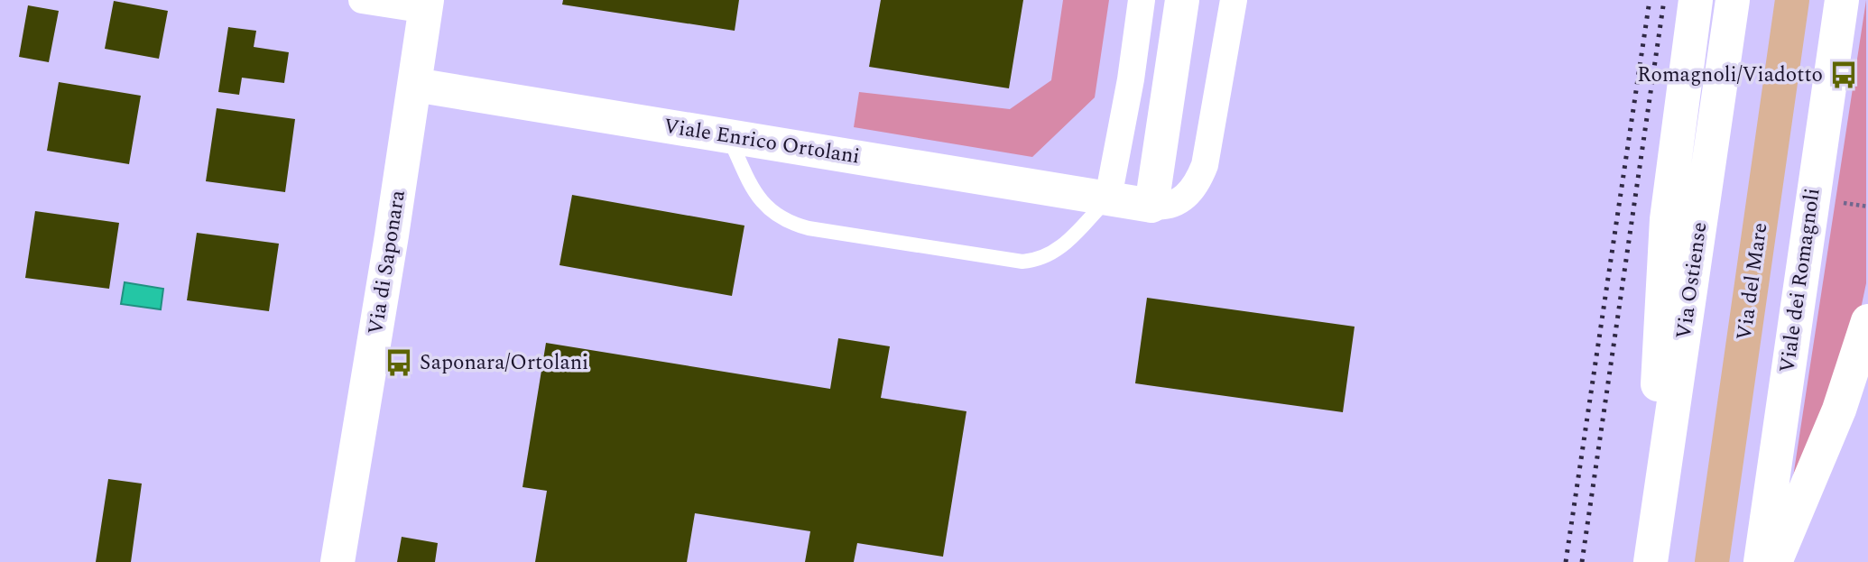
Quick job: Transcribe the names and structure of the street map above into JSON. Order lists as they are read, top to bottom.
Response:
{
  "streets": {
    "main road": [
      "Viale Enrico Ortolani",
      "Via di Saponara",
      "Via Ostiense",
      "Viale dei Romagnoli",
      "Via del Mare"
    ]
  },
  "crossings": [
    ["Viale Enrico Ortolani", "Via di Saponara"]
  ],
  "places": {
    "bus stop": ["Romagnoli/Viadotto", "Saponara/Ortolani"]
  }
}
